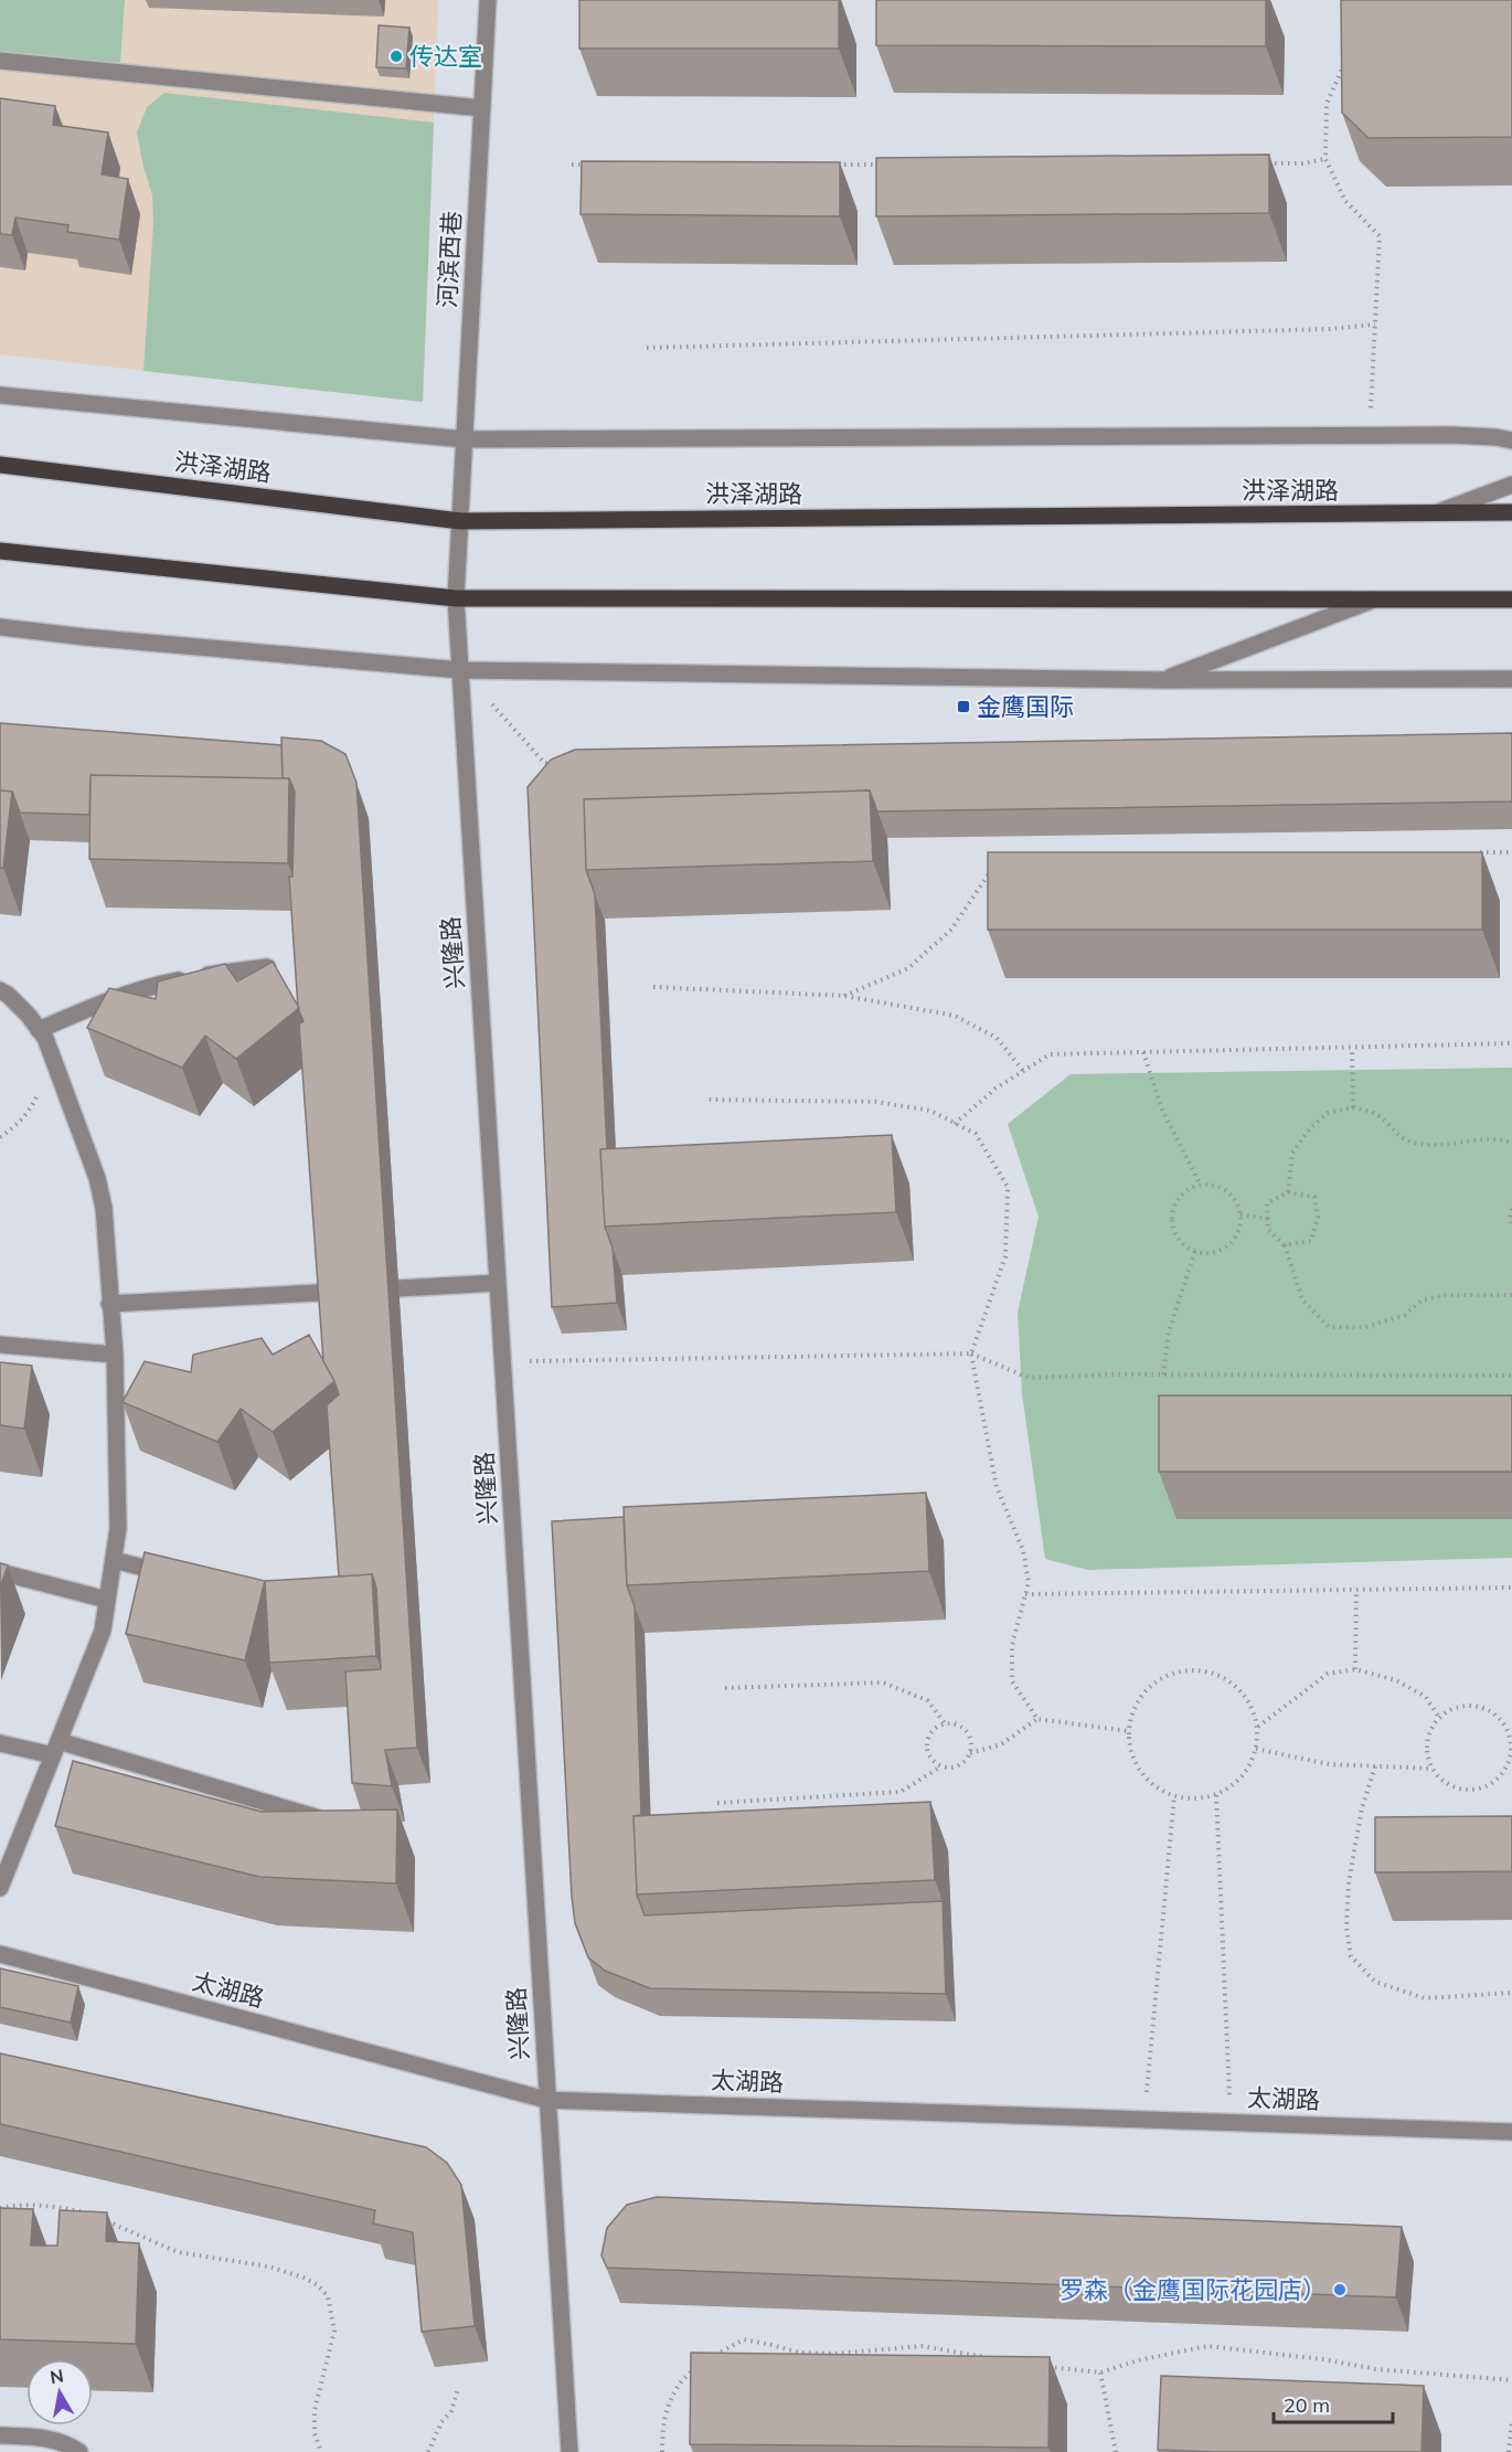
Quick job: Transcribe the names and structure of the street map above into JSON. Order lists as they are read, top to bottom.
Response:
{
  "streets": {
    "main road": ["洪泽湖路"],
    "street": ["河滨西巷", "兴隆路", "太湖路"]
  },
  "crossings": [
    ["河滨西巷", "洪泽湖路"],
    ["河滨西巷", "兴隆路"],
    ["洪泽湖路", "兴隆路"],
    ["兴隆路", "太湖路"]
  ],
  "places": {
    "other": ["传达室", "罗森（金鹰国际花园店）"],
    "transit": ["金鹰国际"]
  },
  "scale_bar": "20 m",
  "north": "top"
}
